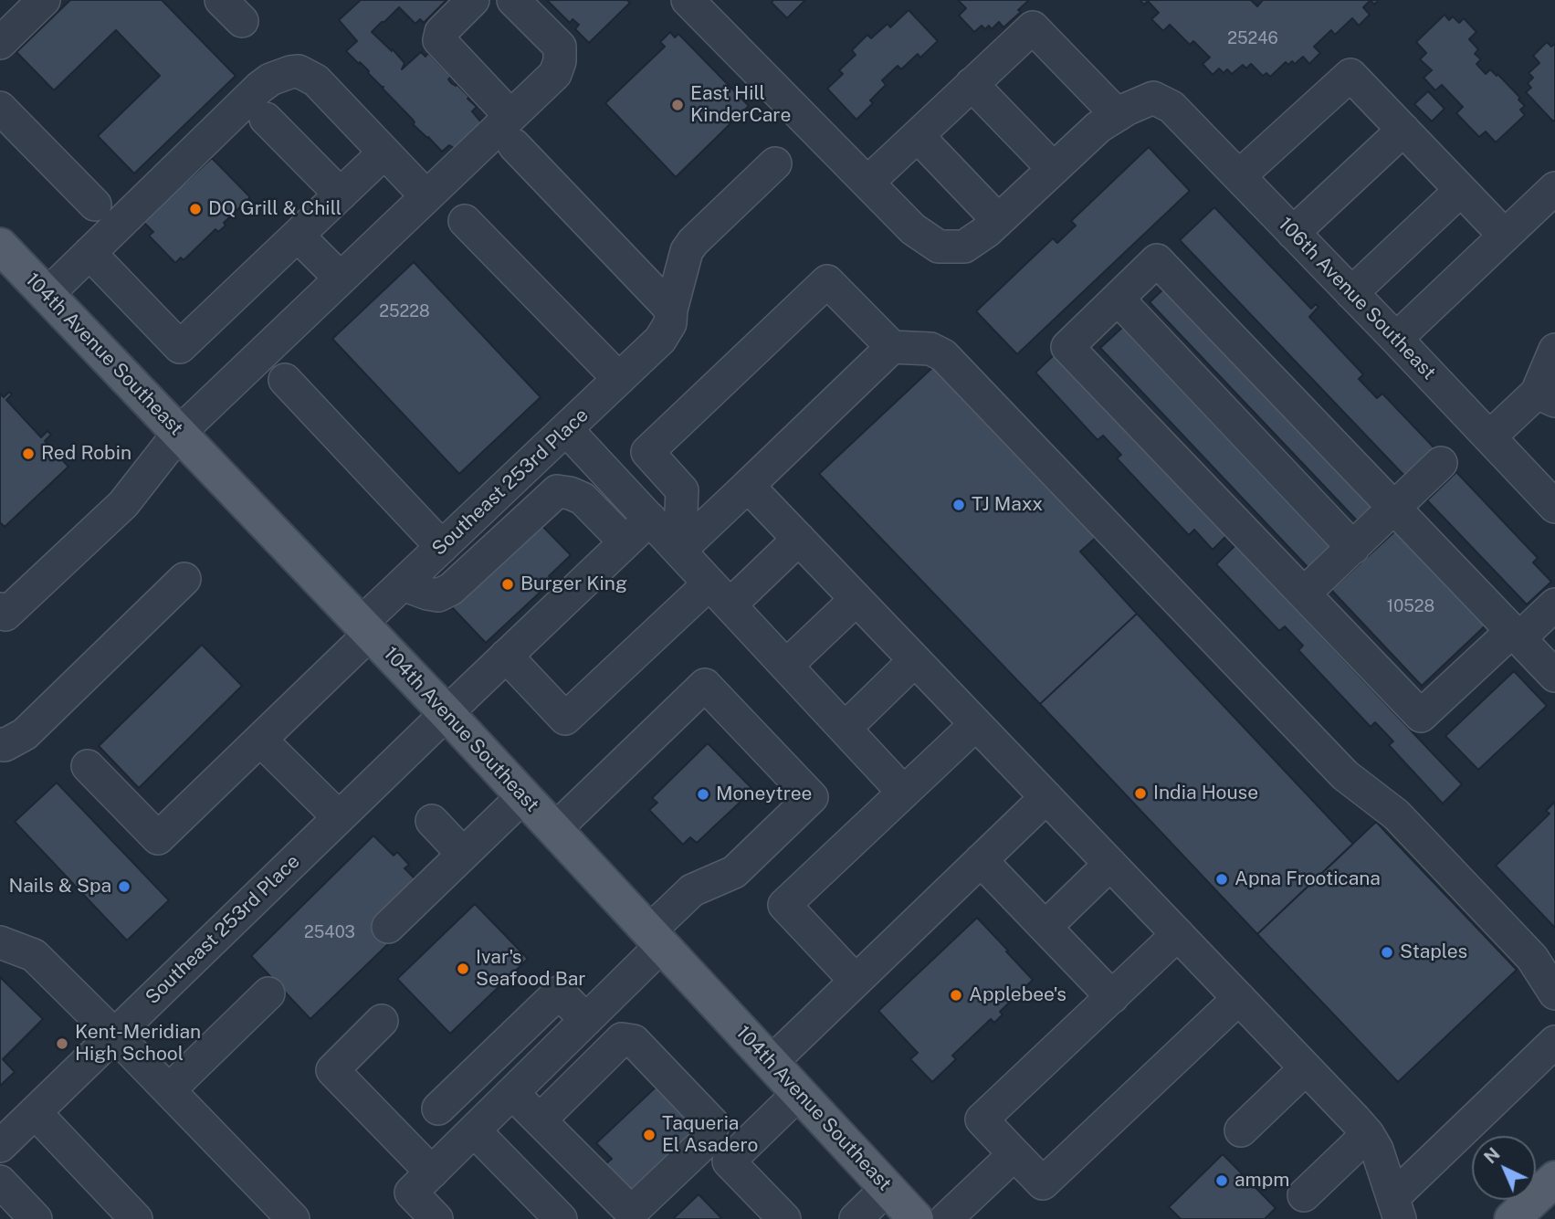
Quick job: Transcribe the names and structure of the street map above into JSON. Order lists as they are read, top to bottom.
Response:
{
  "streets": {
    "main road": ["104th Avenue Southeast"],
    "street": ["106th Avenue Southeast", "Southeast 253rd Place"]
  },
  "crossings": [
    ["104th Avenue Southeast", "Southeast 253rd Place"]
  ],
  "places": [
    "East Hill KinderCare",
    "DQ Grill & Chill",
    "Red Robin",
    "TJ Maxx",
    "Burger King",
    "India House",
    "Moneytree",
    "Apna Frooticana",
    "Nails & Spa",
    "Staples",
    "Ivar's Seafood Bar",
    "Applebee's",
    "Kent-Meridian High School",
    "Taqueria El Asadero",
    "ampm"
  ],
  "house_numbers": [
    "25246",
    "25228",
    "10528",
    "25403"
  ],
  "north": "top left"
}
